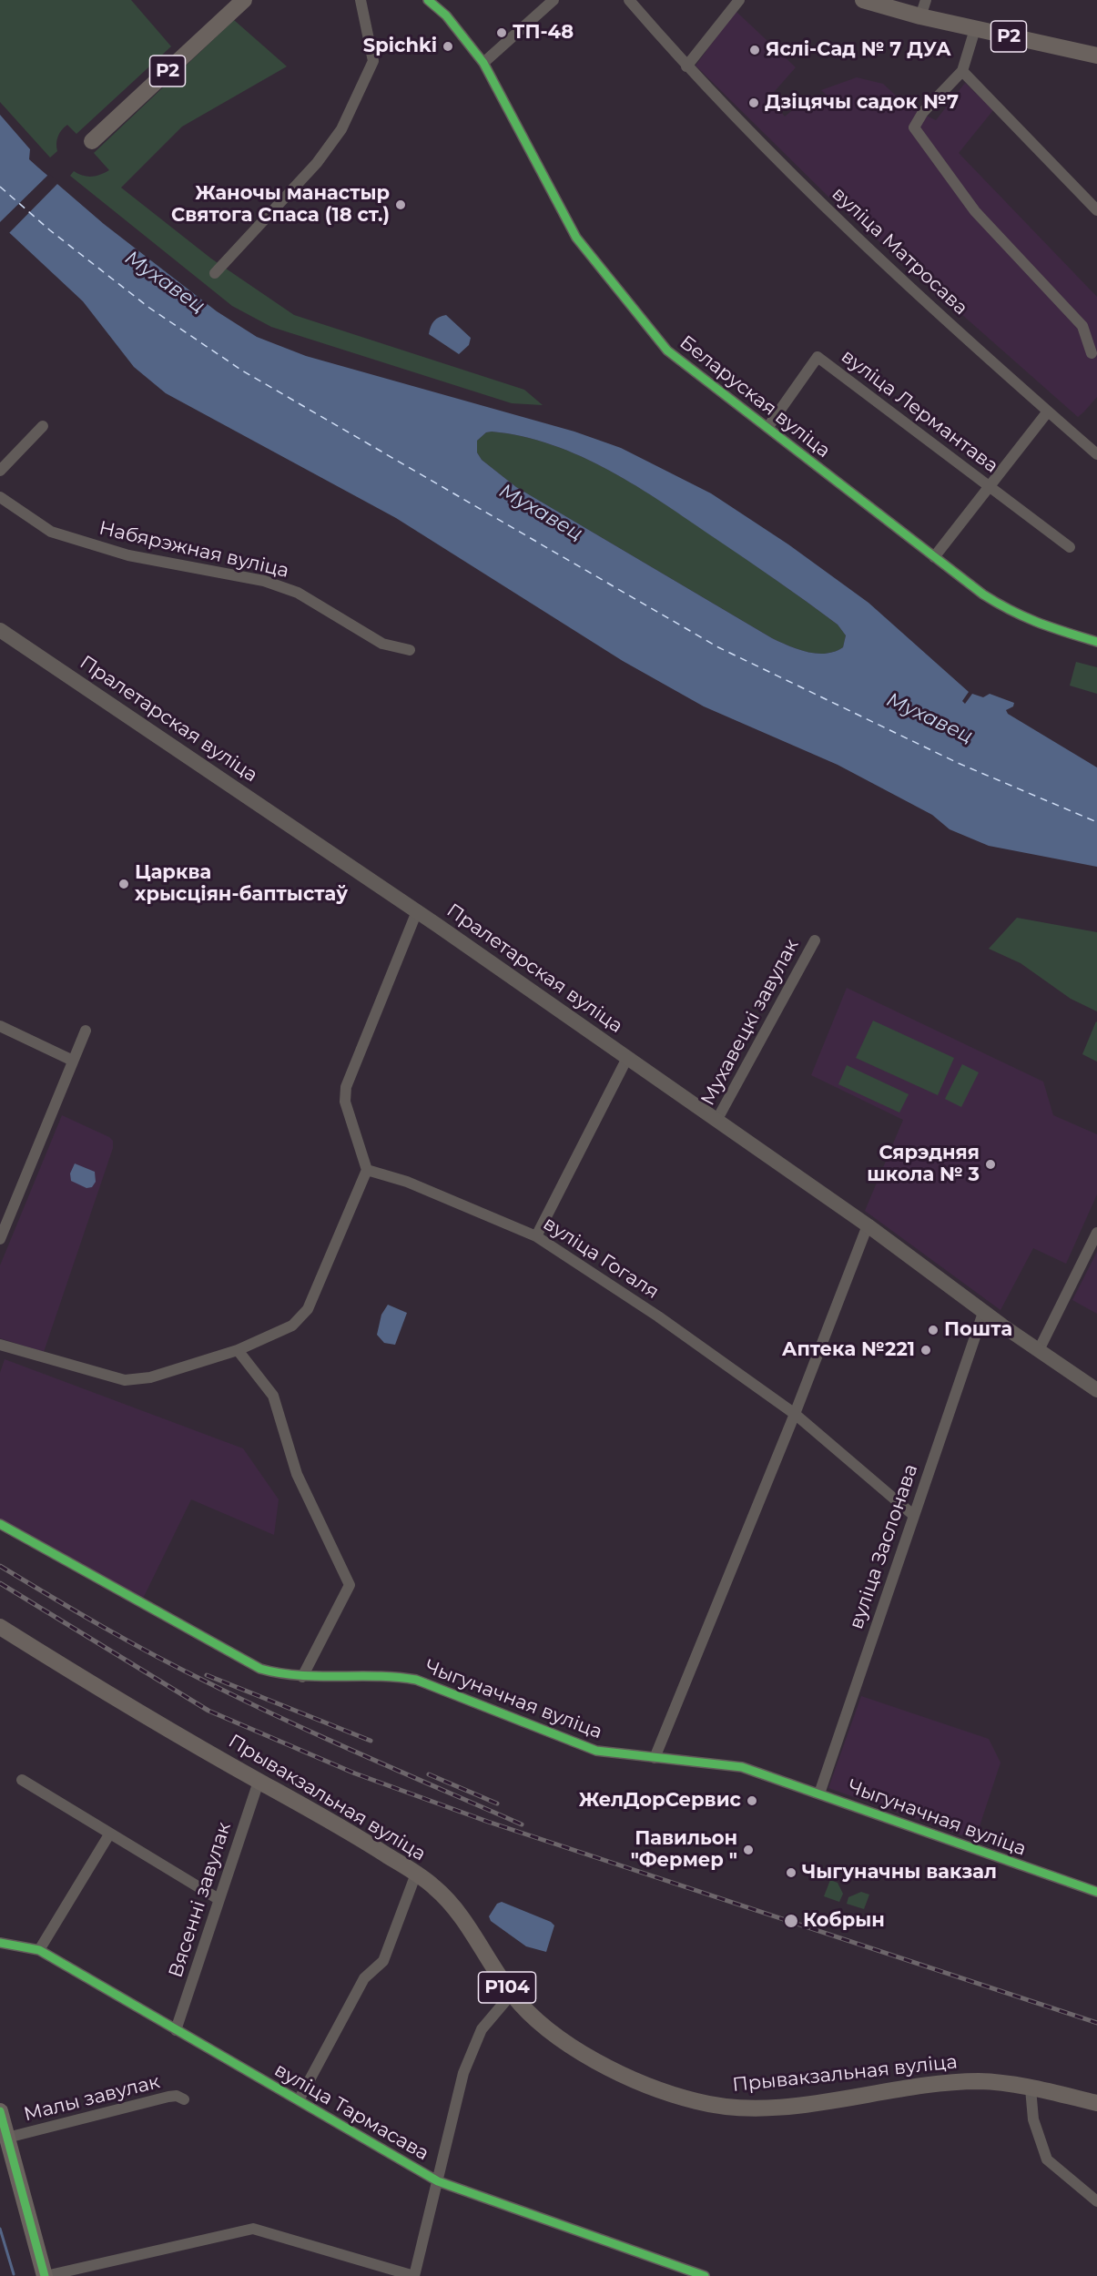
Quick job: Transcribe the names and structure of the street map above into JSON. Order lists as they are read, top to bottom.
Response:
{
  "streets": {
    "main road": [
      "Р2",
      "Пралетарская вуліца",
      "Прывакзальная вуліца",
      "Р104"
    ],
    "street": [
      "вуліца Матросава",
      "Беларуская вуліца",
      "вуліца Лермантава",
      "Набярэжная вуліца",
      "Мухавецкі завулак",
      "вуліца Гогаля",
      "вуліца Заслонава",
      "Чыгуначная вуліца",
      "Вясенні завулак",
      "Малы завулак",
      "вуліца Тармасава"
    ]
  },
  "crossings": [
    ["Беларуская вуліца", "вуліца Лермантава"],
    ["Пралетарская вуліца", "Мухавецкі завулак"],
    ["Пралетарская вуліца", "вуліца Заслонава"],
    ["вуліца Гогаля", "вуліца Заслонава"],
    ["вуліца Заслонава", "Чыгуначная вуліца"],
    ["Прывакзальная вуліца", "Вясенні завулак"],
    ["Вясенні завулак", "вуліца Тармасава"]
  ],
  "water": ["Мухавец"],
  "places": [
    "ТП-48",
    "Spichki",
    "Яслі-Сад № 7 ДУА",
    "Дзіцячы садок №7",
    "Жаночы манастыр Святога Спаса (18 ст.)",
    "Царква хрысціян-баптыстаў",
    "Сярэдняя школа № 3",
    "Пошта",
    "Аптека №221",
    "ЖелДорСервис",
    "Павильон \"Фермер \"",
    "Чыгуначны вакзал",
    "Кобрын"
  ]
}
